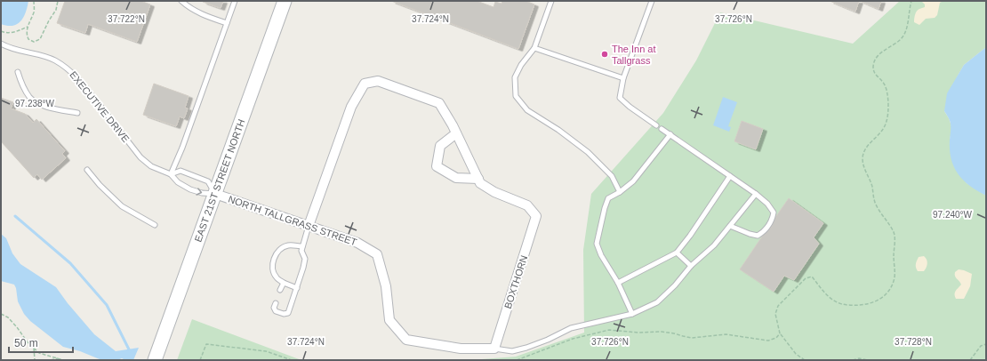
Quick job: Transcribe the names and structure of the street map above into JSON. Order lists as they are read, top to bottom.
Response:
{
  "streets": {
    "main road": ["EAST 21ST STREET NORTH"],
    "street": ["NORTH TALLGRASS STREET", "BOXTHORN"],
    "lane": ["EXECUTIVE DRIVE"]
  },
  "crossings": [
    ["EXECUTIVE DRIVE", "EAST 21ST STREET NORTH"],
    ["EXECUTIVE DRIVE", "NORTH TALLGRASS STREET"],
    ["EAST 21ST STREET NORTH", "NORTH TALLGRASS STREET"],
    ["NORTH TALLGRASS STREET", "BOXTHORN"]
  ],
  "places": ["The Inn at Tallgrass"],
  "scale_bar": "50 m",
  "coordinates": [
    "37.722°N",
    "37.724°N",
    "37.726°N",
    "97.238°W",
    "97.240°W",
    "37.728°N"
  ]
}
